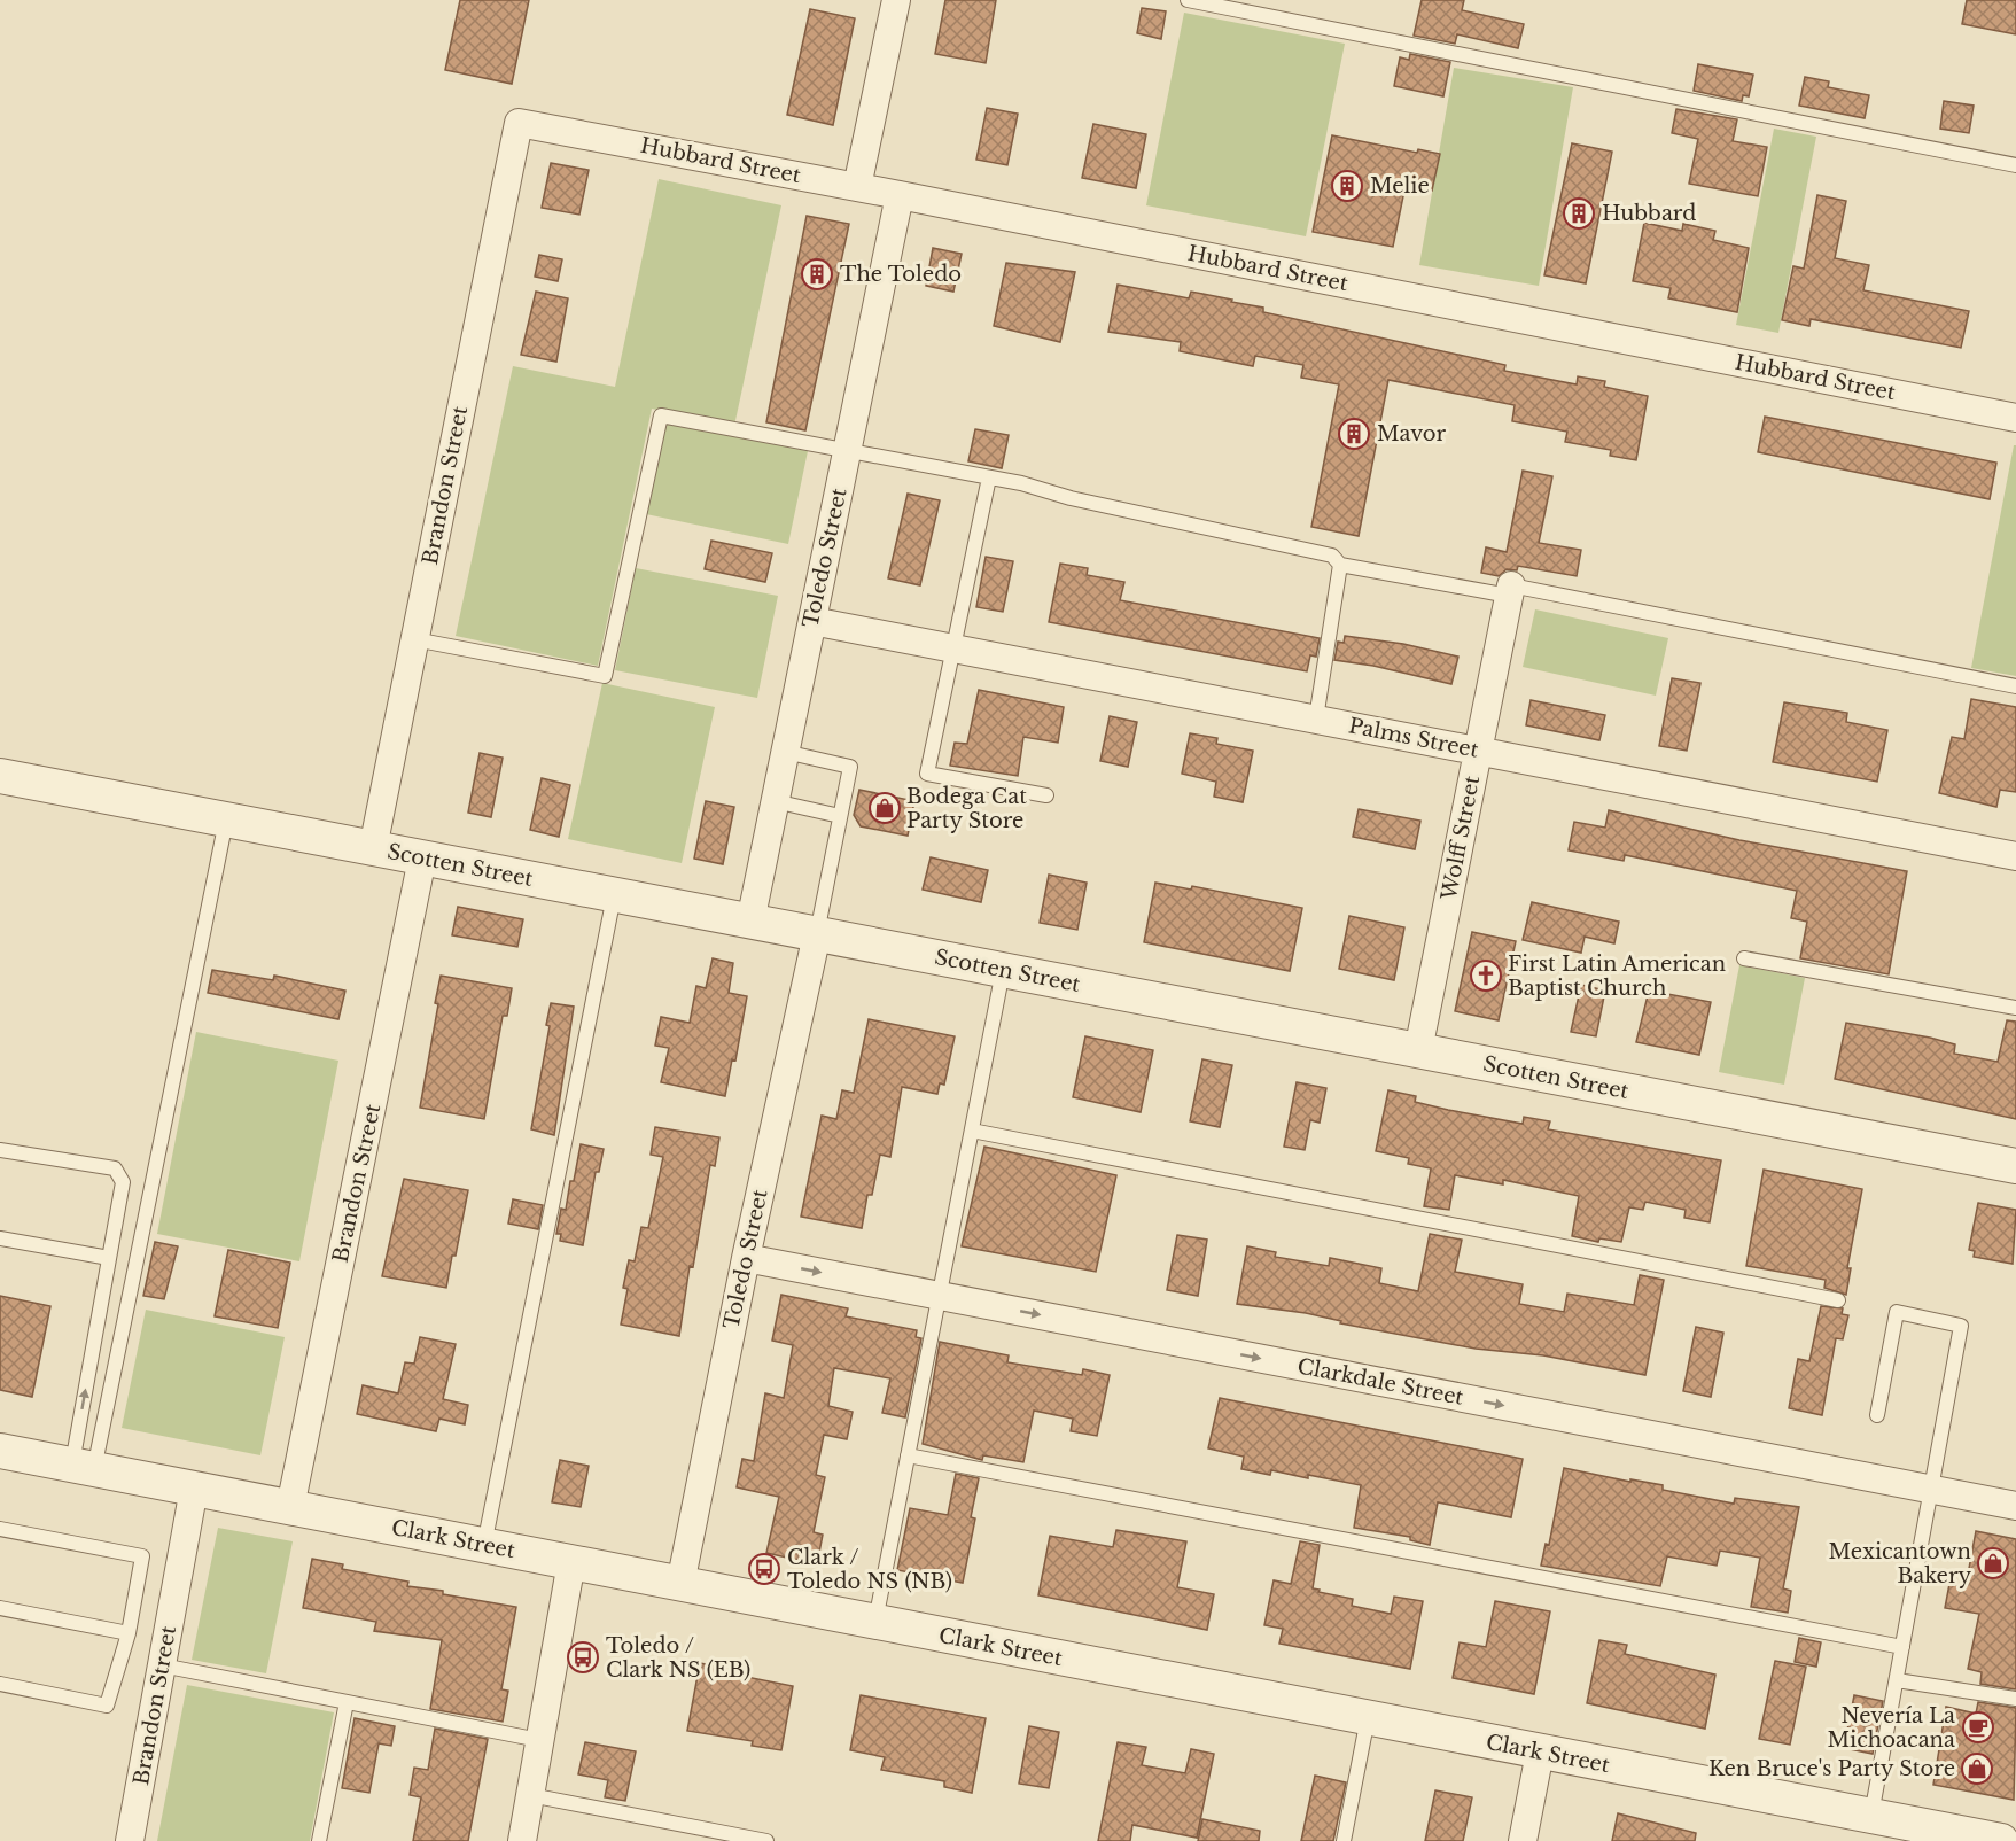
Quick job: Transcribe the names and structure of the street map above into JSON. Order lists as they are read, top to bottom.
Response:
{
  "streets": {
    "street": [
      "Hubbard Street",
      "Brandon Street",
      "Toledo Street",
      "Palms Street",
      "Wolff Street",
      "Scotten Street",
      "Clarkdale Street",
      "Clark Street"
    ]
  },
  "crossings": [
    ["Hubbard Street", "Brandon Street"],
    ["Hubbard Street", "Toledo Street"],
    ["Brandon Street", "Scotten Street"],
    ["Brandon Street", "Clark Street"],
    ["Toledo Street", "Palms Street"],
    ["Toledo Street", "Scotten Street"],
    ["Toledo Street", "Clarkdale Street"],
    ["Toledo Street", "Clark Street"],
    ["Palms Street", "Wolff Street"],
    ["Wolff Street", "Scotten Street"]
  ],
  "one_way": ["Clarkdale Street"],
  "places": {
    "building": [
      "Melie",
      "Hubbard",
      "The Toledo",
      "Mavor"
    ],
    "shop": ["Bodega Cat Party Store", "Mexicantown Bakery", "Ken Bruce's Party Store"],
    "church": ["First Latin American Baptist Church"],
    "bus stop": ["Clark / Toledo NS (NB)", "Toledo / Clark NS (EB)"],
    "cafe": ["Nevería La Michoacana"]
  }
}
